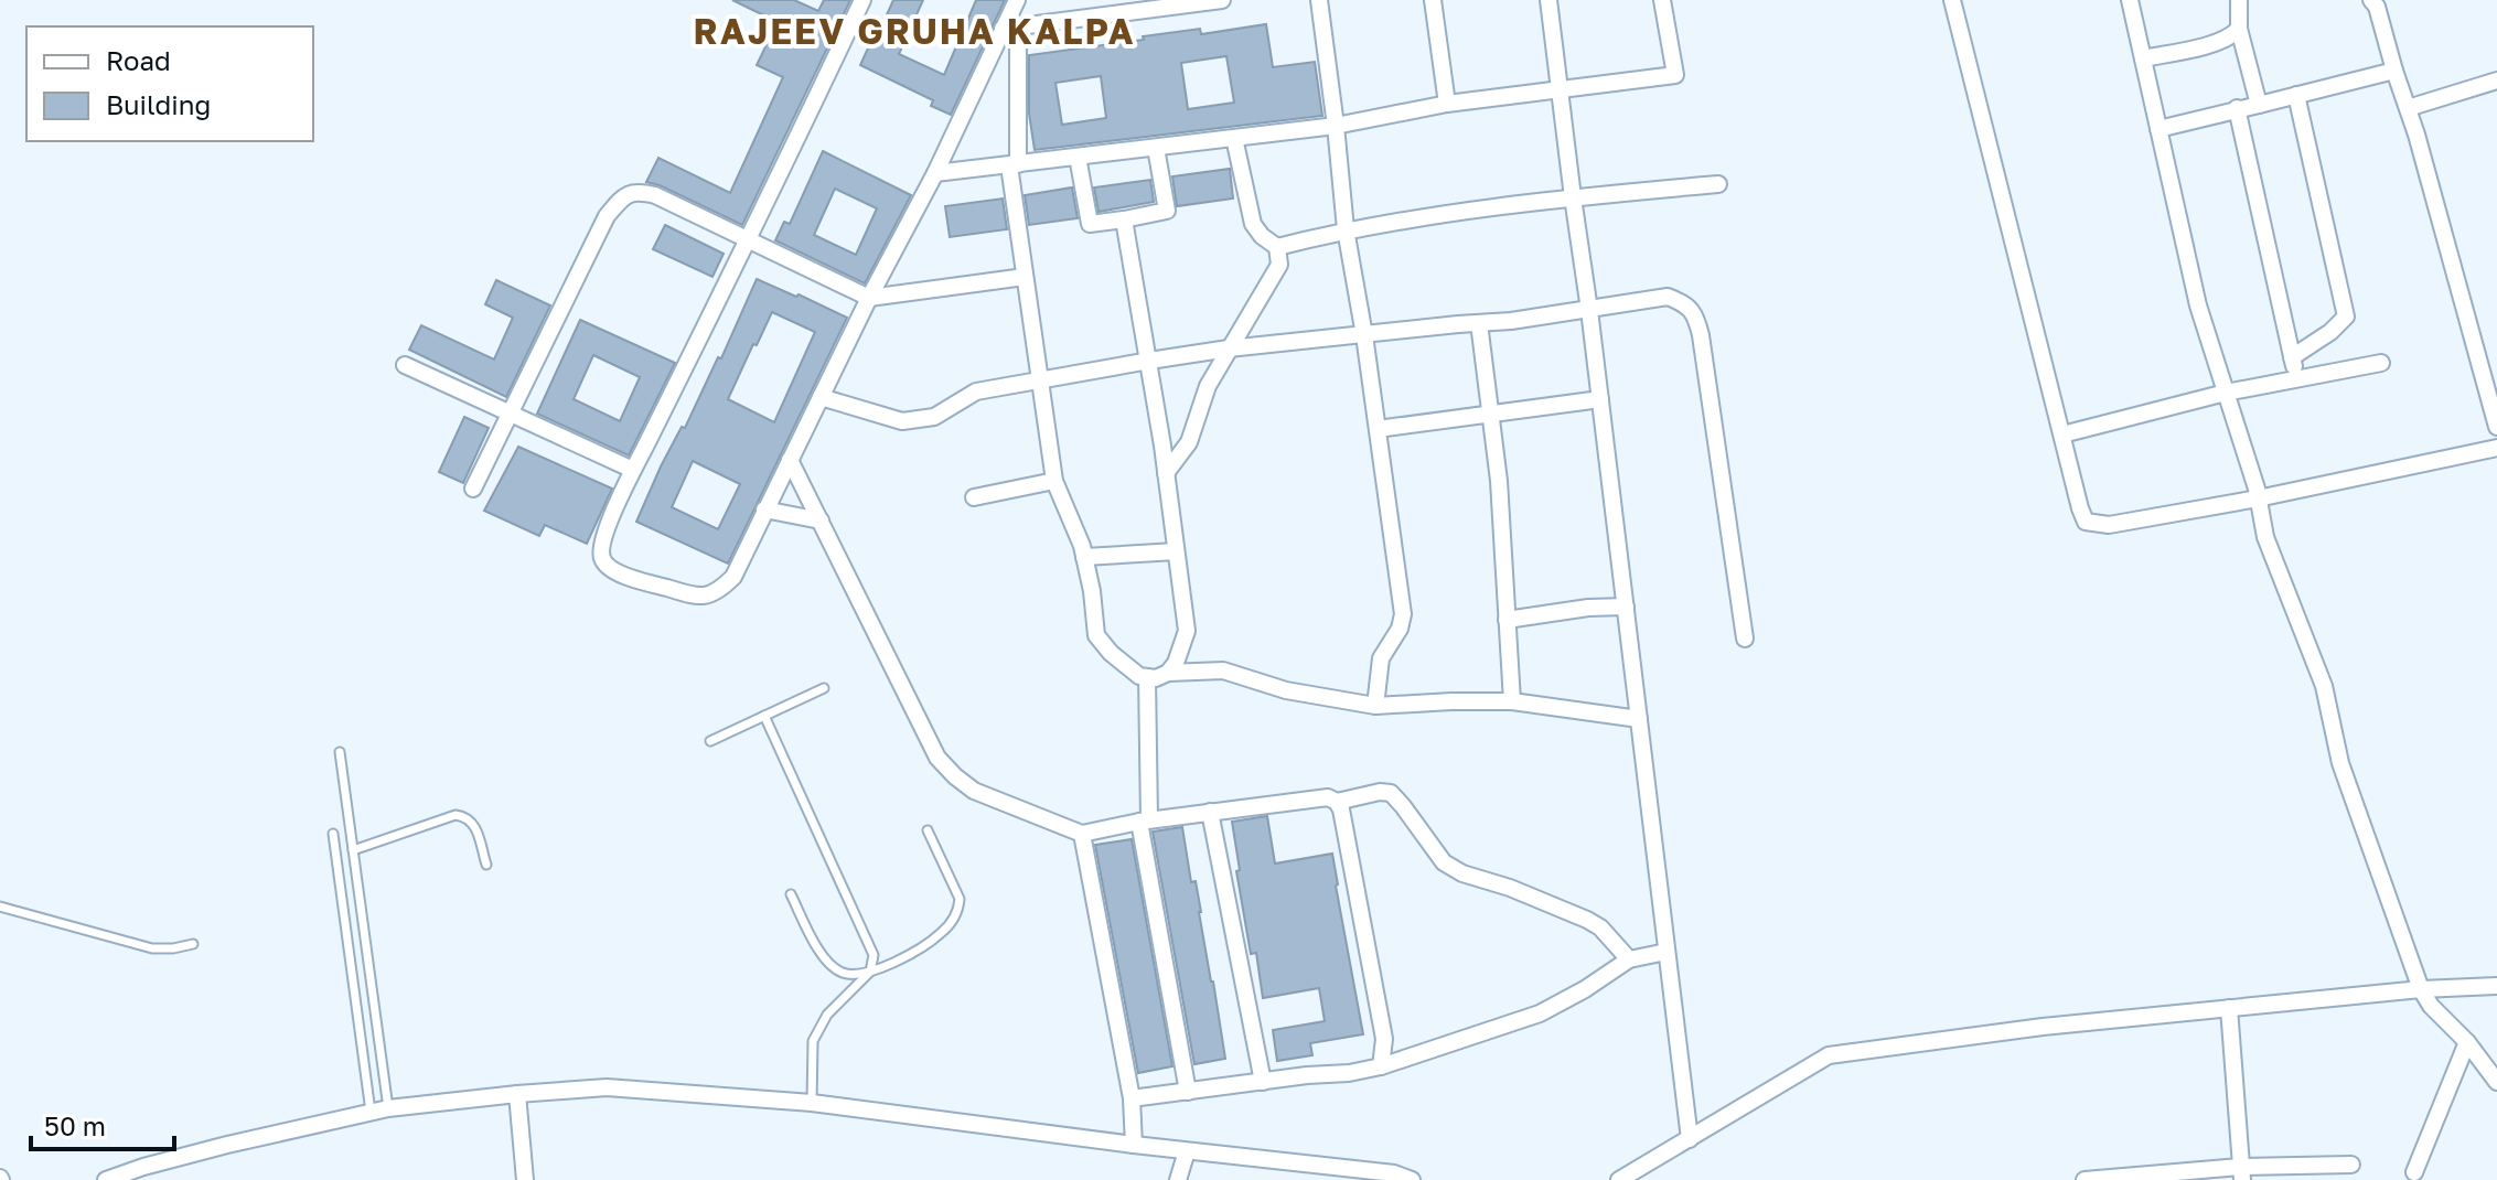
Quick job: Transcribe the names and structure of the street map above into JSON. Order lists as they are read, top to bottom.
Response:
{
  "districts": ["RAJEEV GRUHA KALPA"],
  "legend": ["Road", "Building"],
  "scale_bar": "50 m"
}
